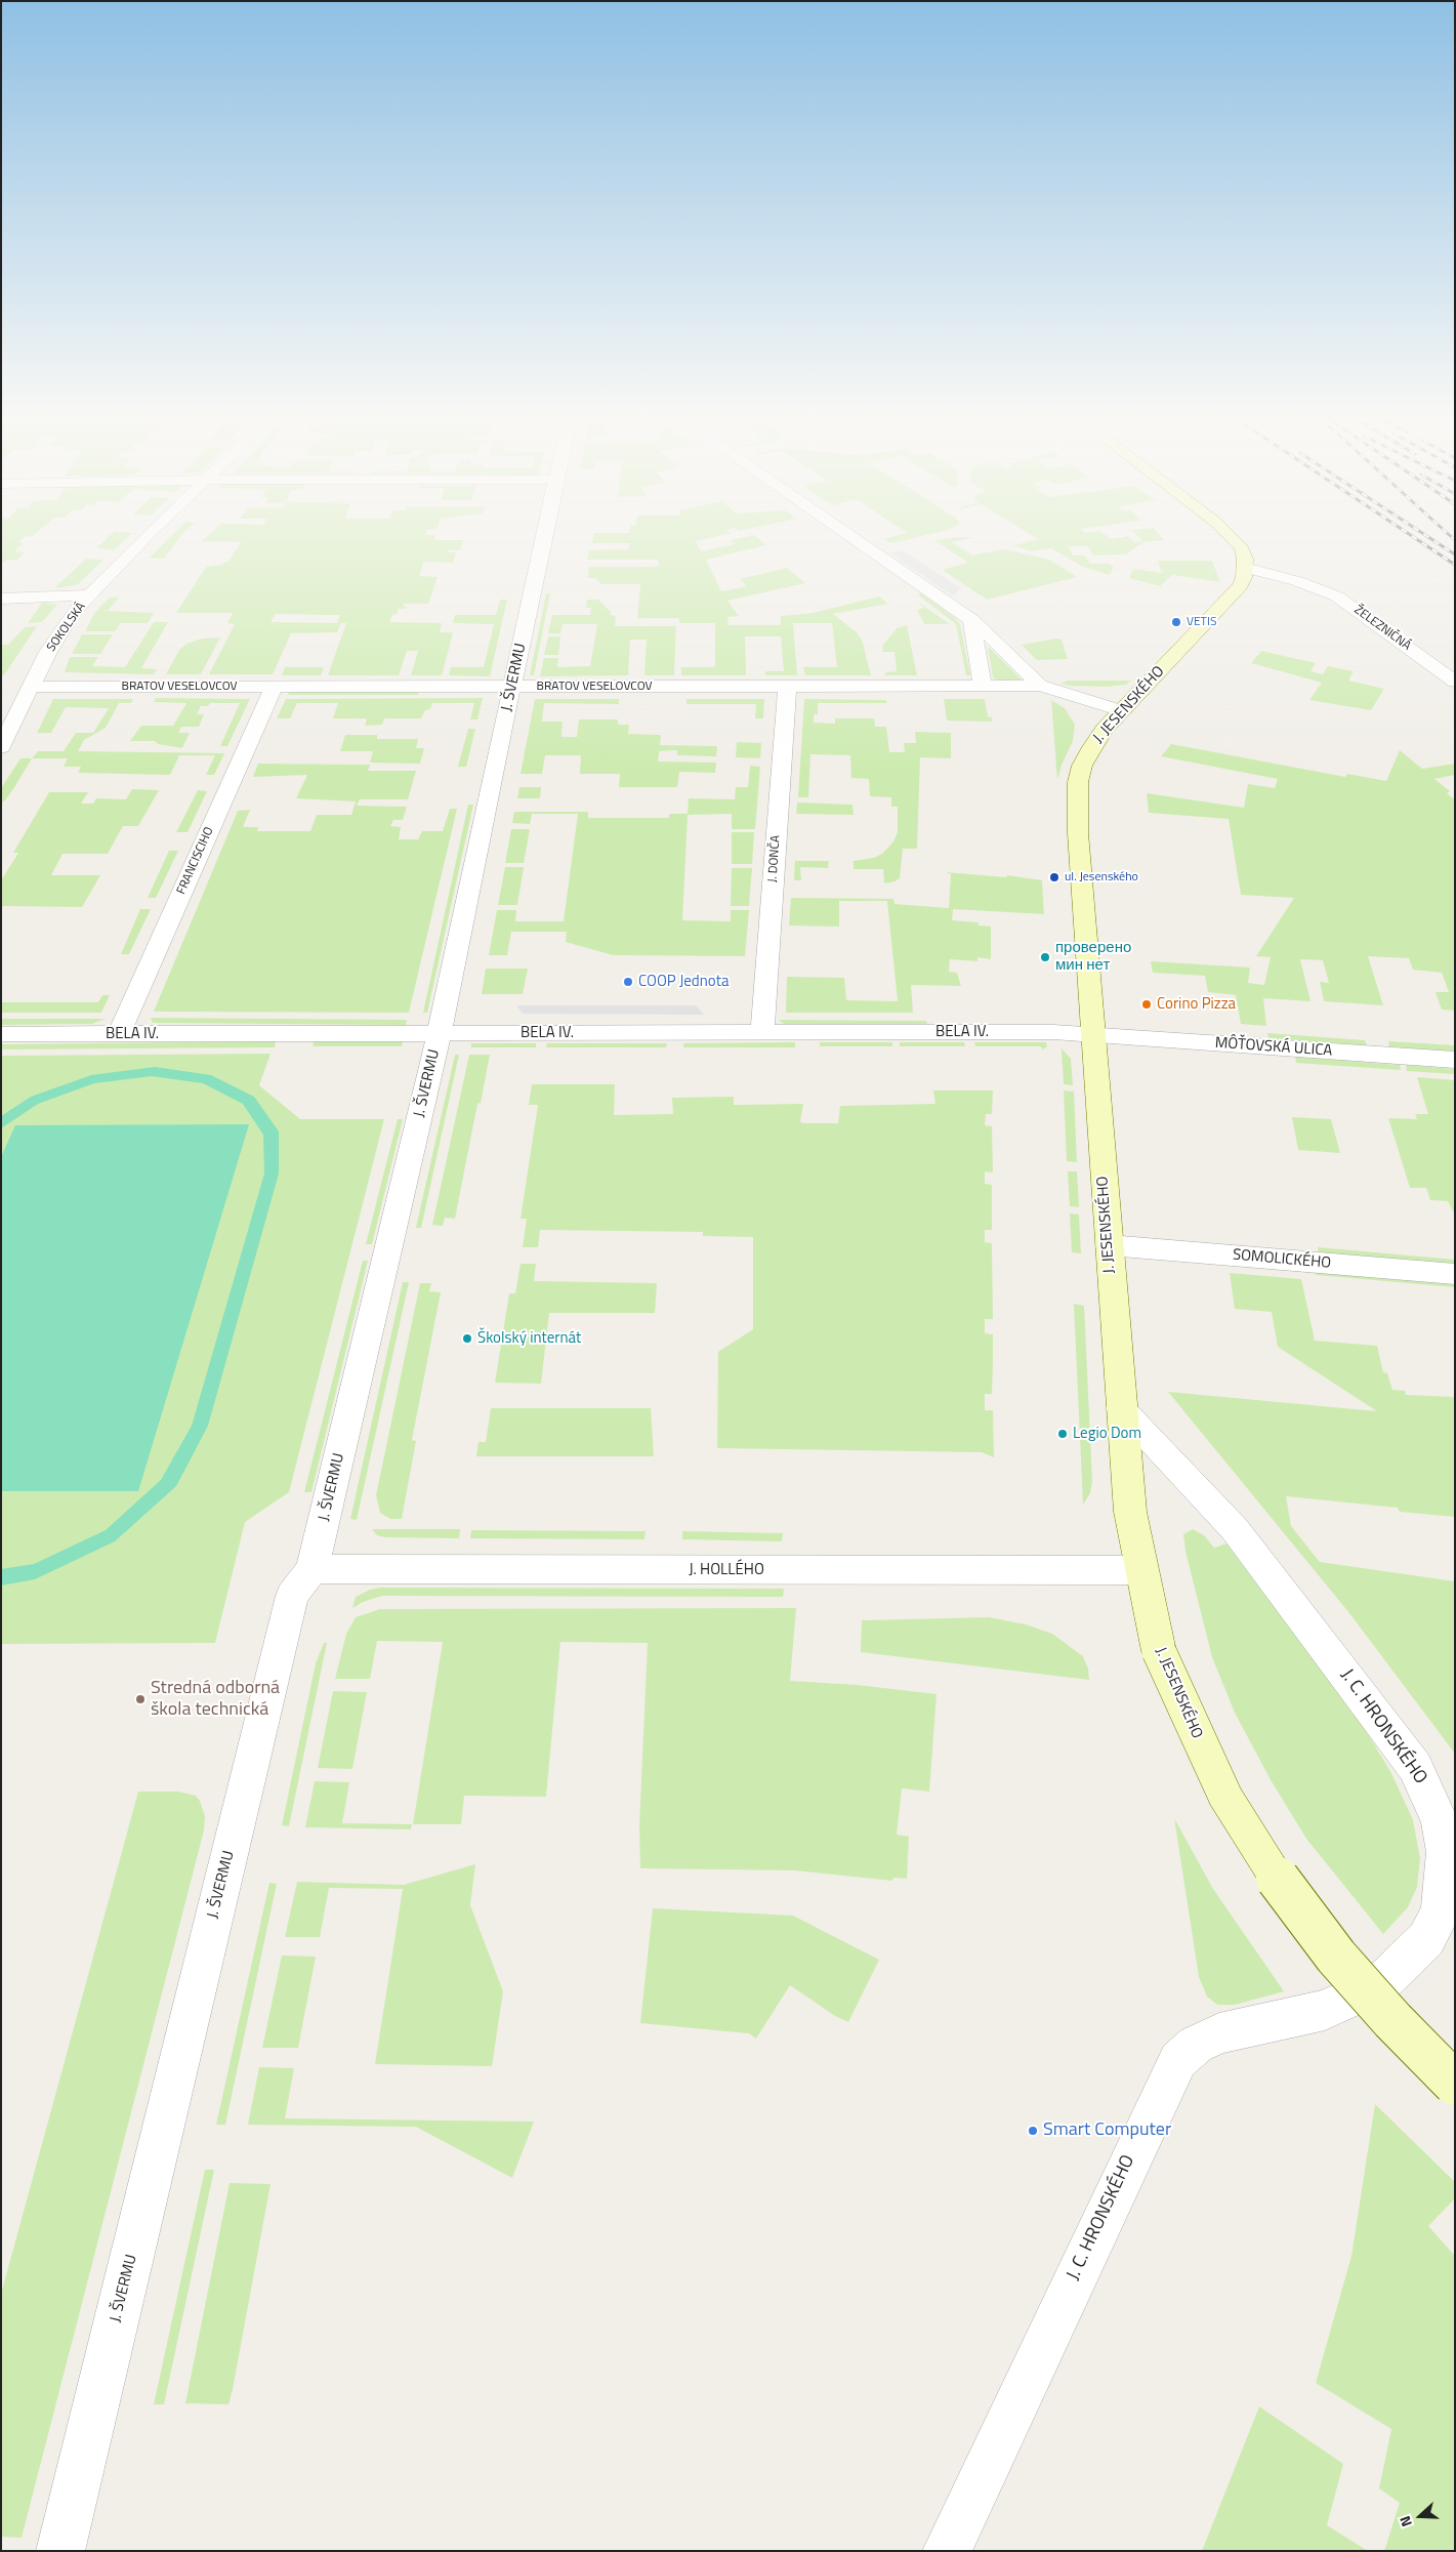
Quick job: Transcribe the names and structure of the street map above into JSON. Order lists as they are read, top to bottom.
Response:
{
  "streets": {
    "street": [
      "SOKOLSKÁ",
      "ŽELEZNIČNÁ",
      "J. ŠVERMU",
      "BRATOV VESELOVCOV",
      "J. JESENSKÉHO",
      "J. DONČA",
      "FRANCISCIHO",
      "BELA IV.",
      "MÔŤOVSKÁ ULICA",
      "SOMOLICKÉHO",
      "J. HOLLÉHO",
      "J. C. HRONSKÉHO"
    ]
  },
  "crossings": [
    ["SOKOLSKÁ", "BRATOV VESELOVCOV"],
    ["ŽELEZNIČNÁ", "J. JESENSKÉHO"],
    ["J. ŠVERMU", "BRATOV VESELOVCOV"],
    ["J. ŠVERMU", "BELA IV."],
    ["J. ŠVERMU", "J. HOLLÉHO"],
    ["BRATOV VESELOVCOV", "J. JESENSKÉHO"],
    ["BRATOV VESELOVCOV", "J. DONČA"],
    ["BRATOV VESELOVCOV", "FRANCISCIHO"],
    ["J. JESENSKÉHO", "BELA IV."],
    ["J. JESENSKÉHO", "MÔŤOVSKÁ ULICA"],
    ["J. JESENSKÉHO", "SOMOLICKÉHO"],
    ["J. JESENSKÉHO", "J. HOLLÉHO"],
    ["J. JESENSKÉHO", "J. C. HRONSKÉHO"],
    ["J. DONČA", "BELA IV."],
    ["FRANCISCIHO", "BELA IV."],
    ["BELA IV.", "MÔŤOVSKÁ ULICA"]
  ],
  "places": [
    "VETIS",
    "ul. Jesenského",
    "проверено мин нет",
    "COOP Jednota",
    "Corino Pizza",
    "Školský internát",
    "Legio Dom",
    "Stredná odborná škola technická",
    "Smart Computer"
  ],
  "north": "left"
}
